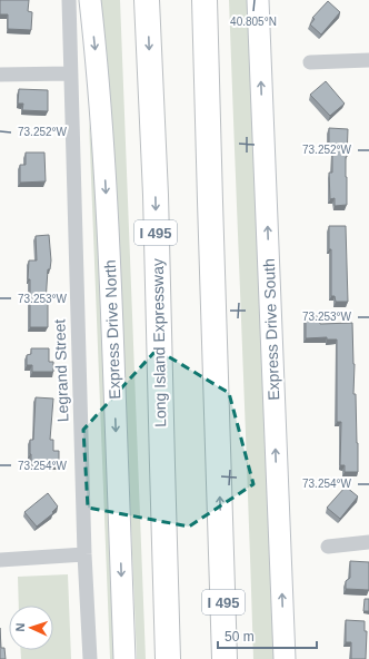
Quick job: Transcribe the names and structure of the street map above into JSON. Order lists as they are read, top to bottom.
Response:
{
  "streets": {
    "highway": ["I 495", "Long Island Expressway"],
    "main road": ["Express Drive North", "Express Drive South"],
    "street": ["Legrand Street"]
  },
  "one_way": ["Express Drive North", "Express Drive South"],
  "scale_bar": "50 m",
  "north": "left",
  "coordinates": [
    "40.805°N",
    "73.252°W",
    "73.253°W",
    "73.254°W"
  ]
}
